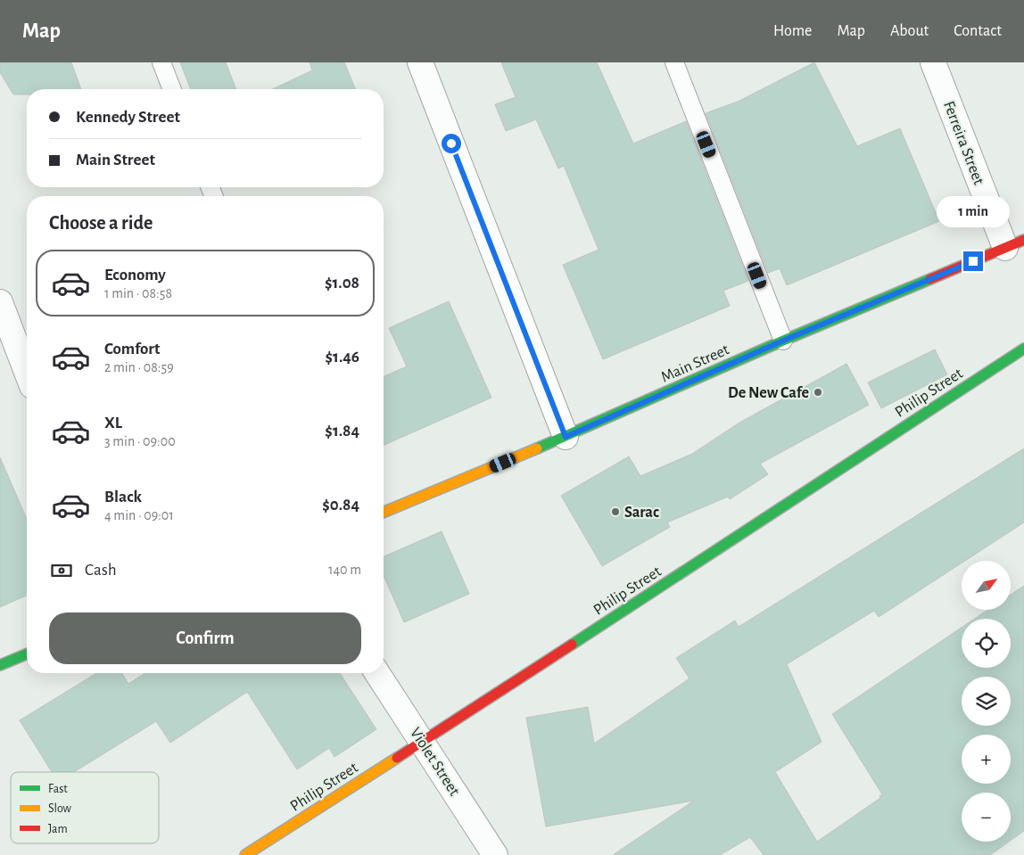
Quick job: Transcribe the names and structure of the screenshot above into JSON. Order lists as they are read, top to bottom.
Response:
{
  "streets": {
    "street": [
      "Ferreira Street",
      "Main Street",
      "Philip Street",
      "Violet Street"
    ]
  },
  "crossings": [
    ["Ferreira Street", "Main Street"],
    ["Philip Street", "Violet Street"]
  ],
  "places": ["De New Cafe", "Sarac"],
  "legend": ["Fast", "Slow", "Jam"],
  "north": "top right",
  "page": {
    "header": "Map",
    "nav": [
      "Home",
      "Map",
      "About",
      "Contact"
    ],
    "banner": ["Kennedy Street", "Main Street"],
    "bubble": "1 min",
    "heading": "Choose a ride",
    "list": [
      {
        "name": "Economy",
        "note": "1 min · 08:58",
        "value": "$1.08"
      },
      {
        "name": "Comfort",
        "note": "2 min · 08:59",
        "value": "$1.46"
      },
      {
        "name": "XL",
        "note": "3 min · 09:00",
        "value": "$1.84"
      },
      {
        "name": "Black",
        "note": "4 min · 09:01",
        "value": "$0.84"
      }
    ],
    "pay": ["Cash", "140 m"],
    "map_buttons": ["+", "−"],
    "buttons": "Confirm"
  }
}
